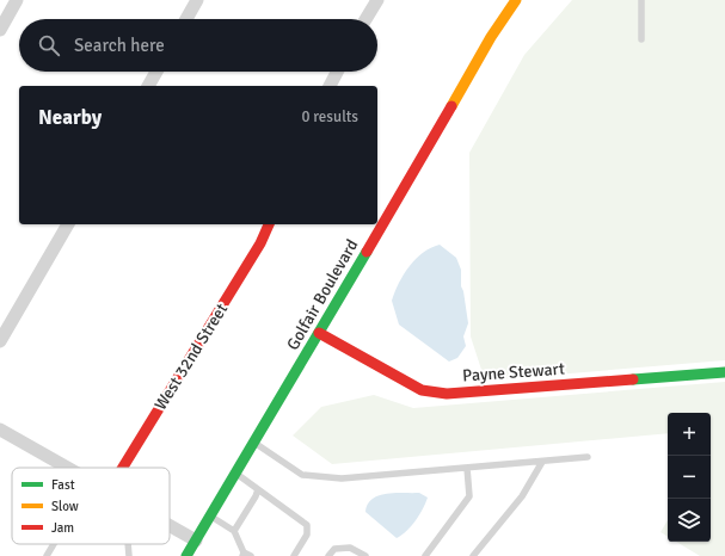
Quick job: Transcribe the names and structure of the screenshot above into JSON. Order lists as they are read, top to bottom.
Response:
{
  "streets": {
    "street": ["Golfair Boulevard", "West 32nd Street", "Payne Stewart"]
  },
  "crossings": [
    ["Golfair Boulevard", "Payne Stewart"]
  ],
  "legend": ["Fast", "Slow", "Jam"],
  "page": {
    "search": "Search here",
    "heading": ["Nearby", "0 results"],
    "map_buttons": ["+", "−"]
  }
}
